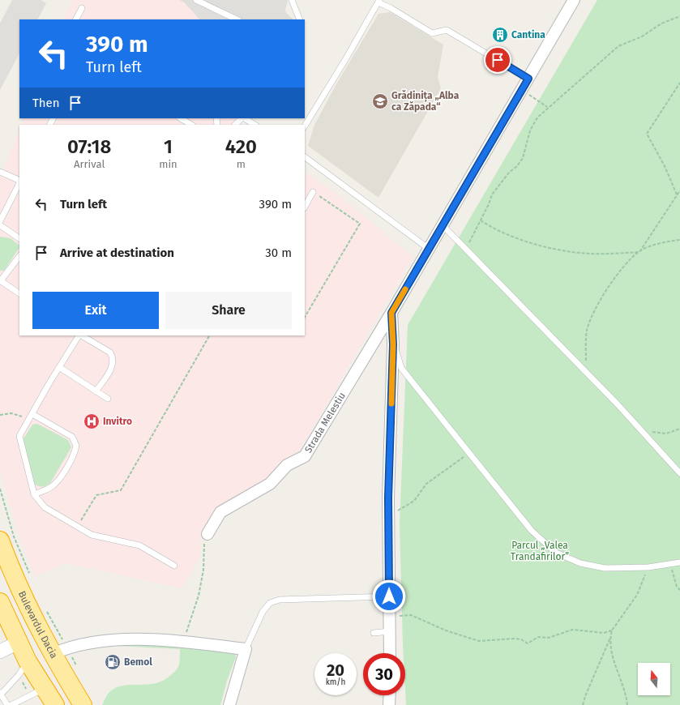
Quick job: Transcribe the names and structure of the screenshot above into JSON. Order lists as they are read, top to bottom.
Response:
{
  "streets": {
    "highway": ["Bulevardul Dacia"],
    "street": ["Strada Melestiu"]
  },
  "parks": ["Parcul „Valea Trandafirilor”"],
  "places": {
    "building": ["Cantina"],
    "school or university": ["Grădinița „Alba ca Zăpada“"],
    "hospital": ["Invitro"],
    "fuel station": ["Bemol"]
  },
  "north": "top",
  "page": {
    "turn": ["390 m", "Turn left"],
    "then": "Then",
    "eta": [
      "07:18",
      "Arrival",
      "1",
      "min",
      "420",
      "m"
    ],
    "list": [
      {
        "name": "Turn left",
        "value": "390 m"
      },
      {
        "name": "Arrive at destination",
        "value": "30 m"
      }
    ],
    "buttons": ["Exit", "Share"],
    "speed": "20 km/h",
    "limit": "30"
  }
}
